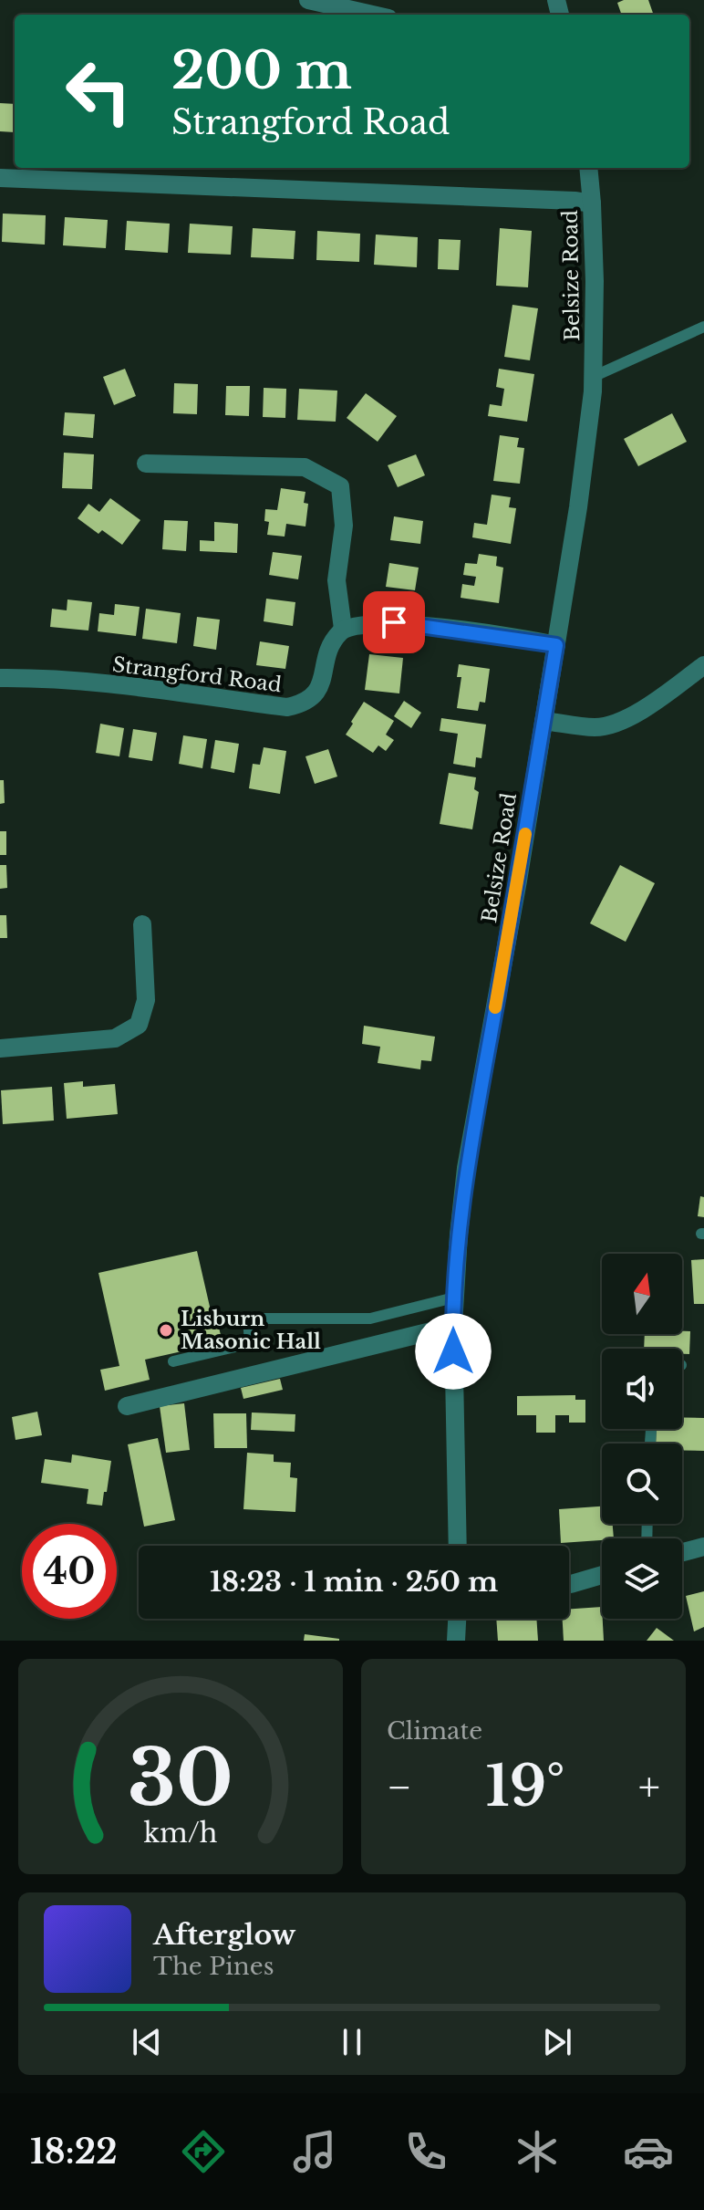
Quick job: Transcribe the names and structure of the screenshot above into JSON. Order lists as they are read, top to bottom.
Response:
{
  "streets": {
    "street": ["Belsize Road", "Strangford Road"]
  },
  "places": ["Lisburn Masonic Hall"],
  "north": "top",
  "page": {
    "turn": ["200 m", "Strangford Road"],
    "limit": "40",
    "trip": "18:23 · 1 min · 250 m",
    "tile": "Climate",
    "heat": ["−", "19°", "+"],
    "song": ["Afterglow", "The Pines"],
    "tabs": "18:22",
    "gauge": ["30", "km/h"]
  }
}
